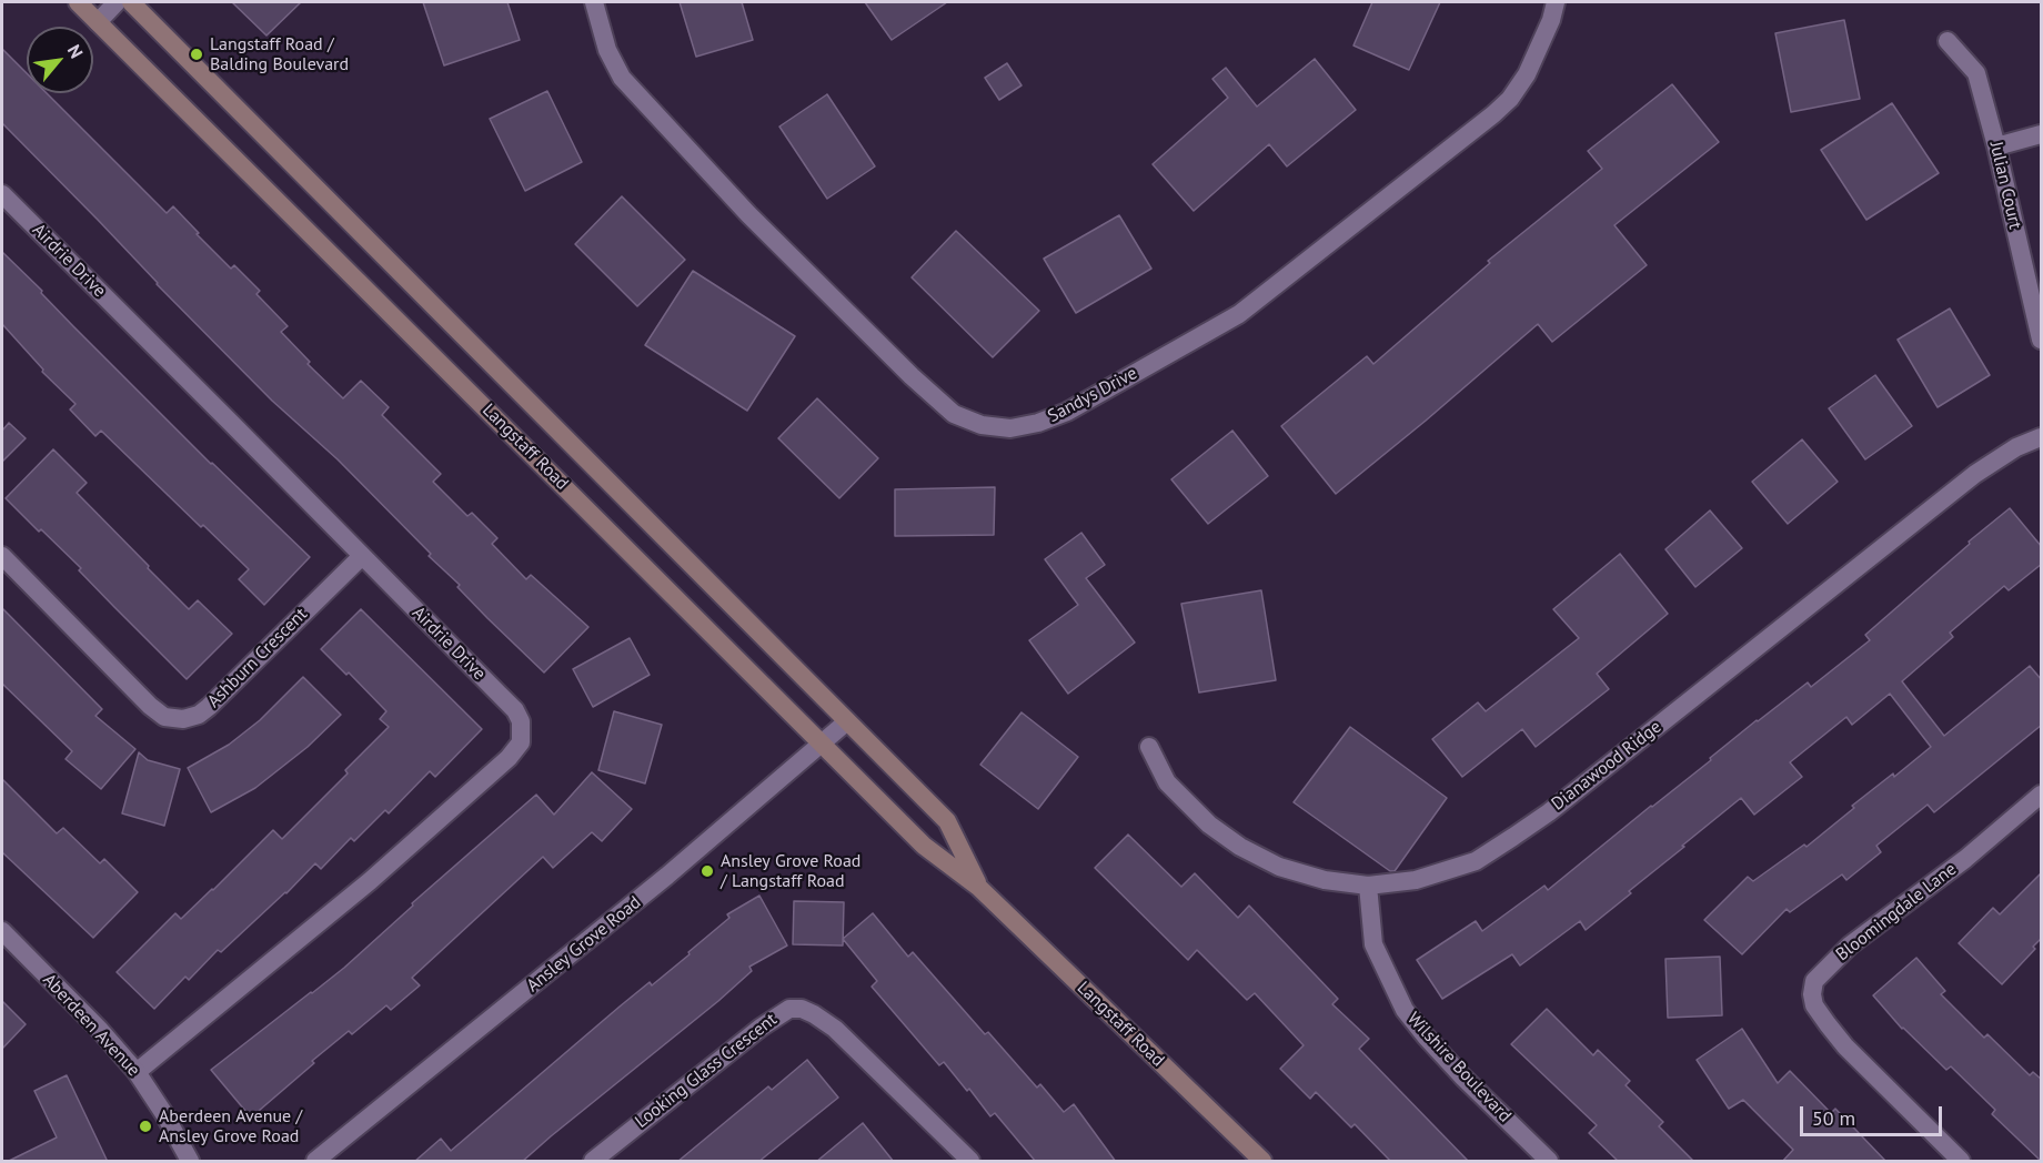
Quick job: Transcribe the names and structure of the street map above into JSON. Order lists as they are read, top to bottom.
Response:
{
  "streets": {
    "main road": ["Langstaff Road"],
    "street": [
      "Julian Court",
      "Airdrie Drive",
      "Sandys Drive",
      "Ashburn Crescent",
      "Dianawood Ridge",
      "Bloomingdale Lane",
      "Ansley Grove Road",
      "Aberdeen Avenue",
      "Wilshire Boulevard",
      "Looking Glass Crescent"
    ]
  },
  "crossings": [
    ["Airdrie Drive", "Ashburn Crescent"],
    ["Airdrie Drive", "Aberdeen Avenue"],
    ["Langstaff Road", "Ansley Grove Road"],
    ["Dianawood Ridge", "Wilshire Boulevard"]
  ],
  "places": ["Langstaff Road / Balding Boulevard", "Ansley Grove Road / Langstaff Road", "Aberdeen Avenue / Ansley Grove Road"],
  "scale_bar": "50 m",
  "north": "top right"
}
